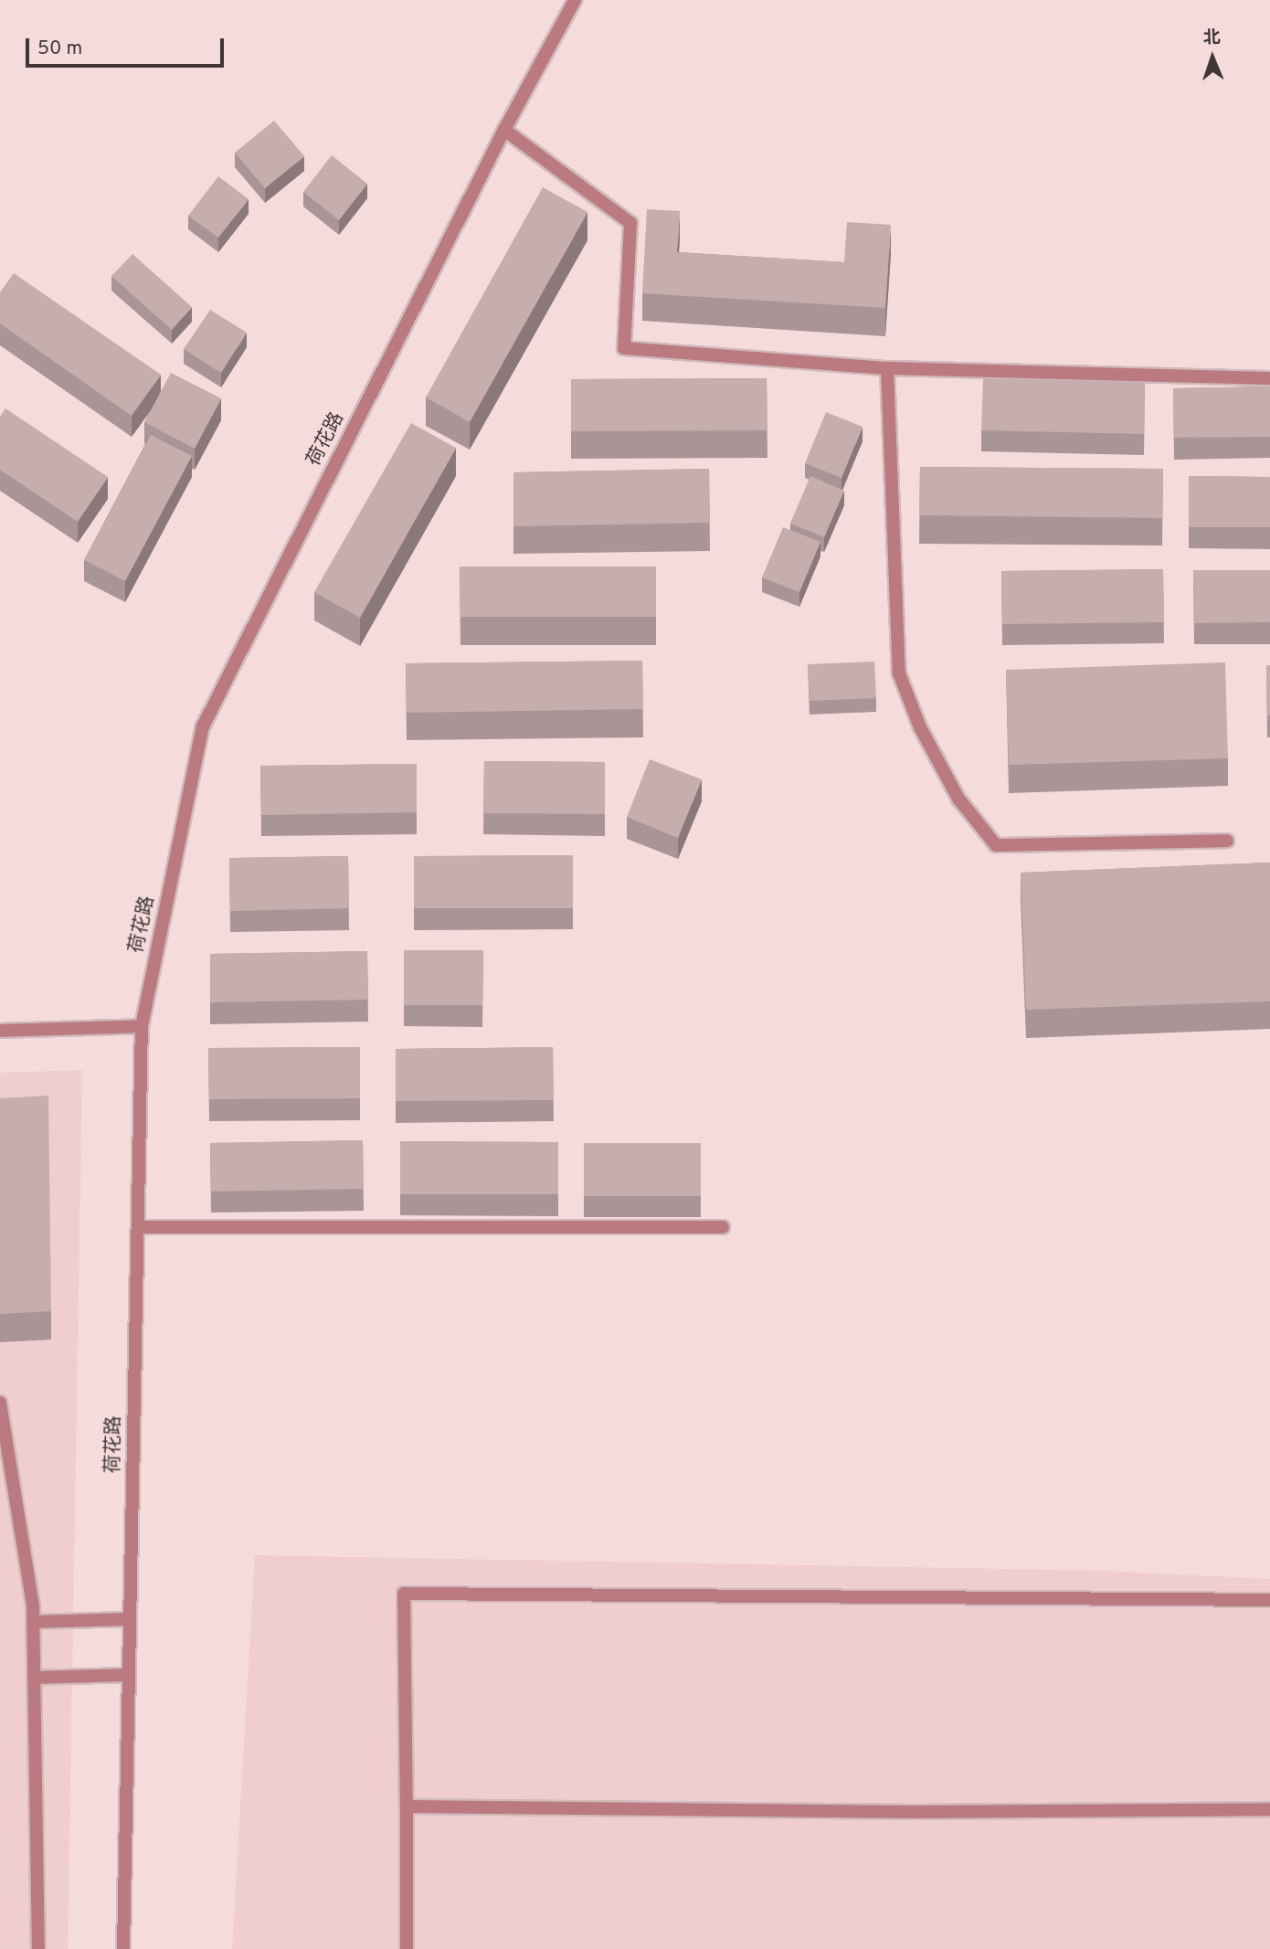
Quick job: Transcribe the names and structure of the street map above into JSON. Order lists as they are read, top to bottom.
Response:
{
  "streets": {
    "street": ["荷花路"]
  },
  "scale_bar": "50 m",
  "north": "top"
}
